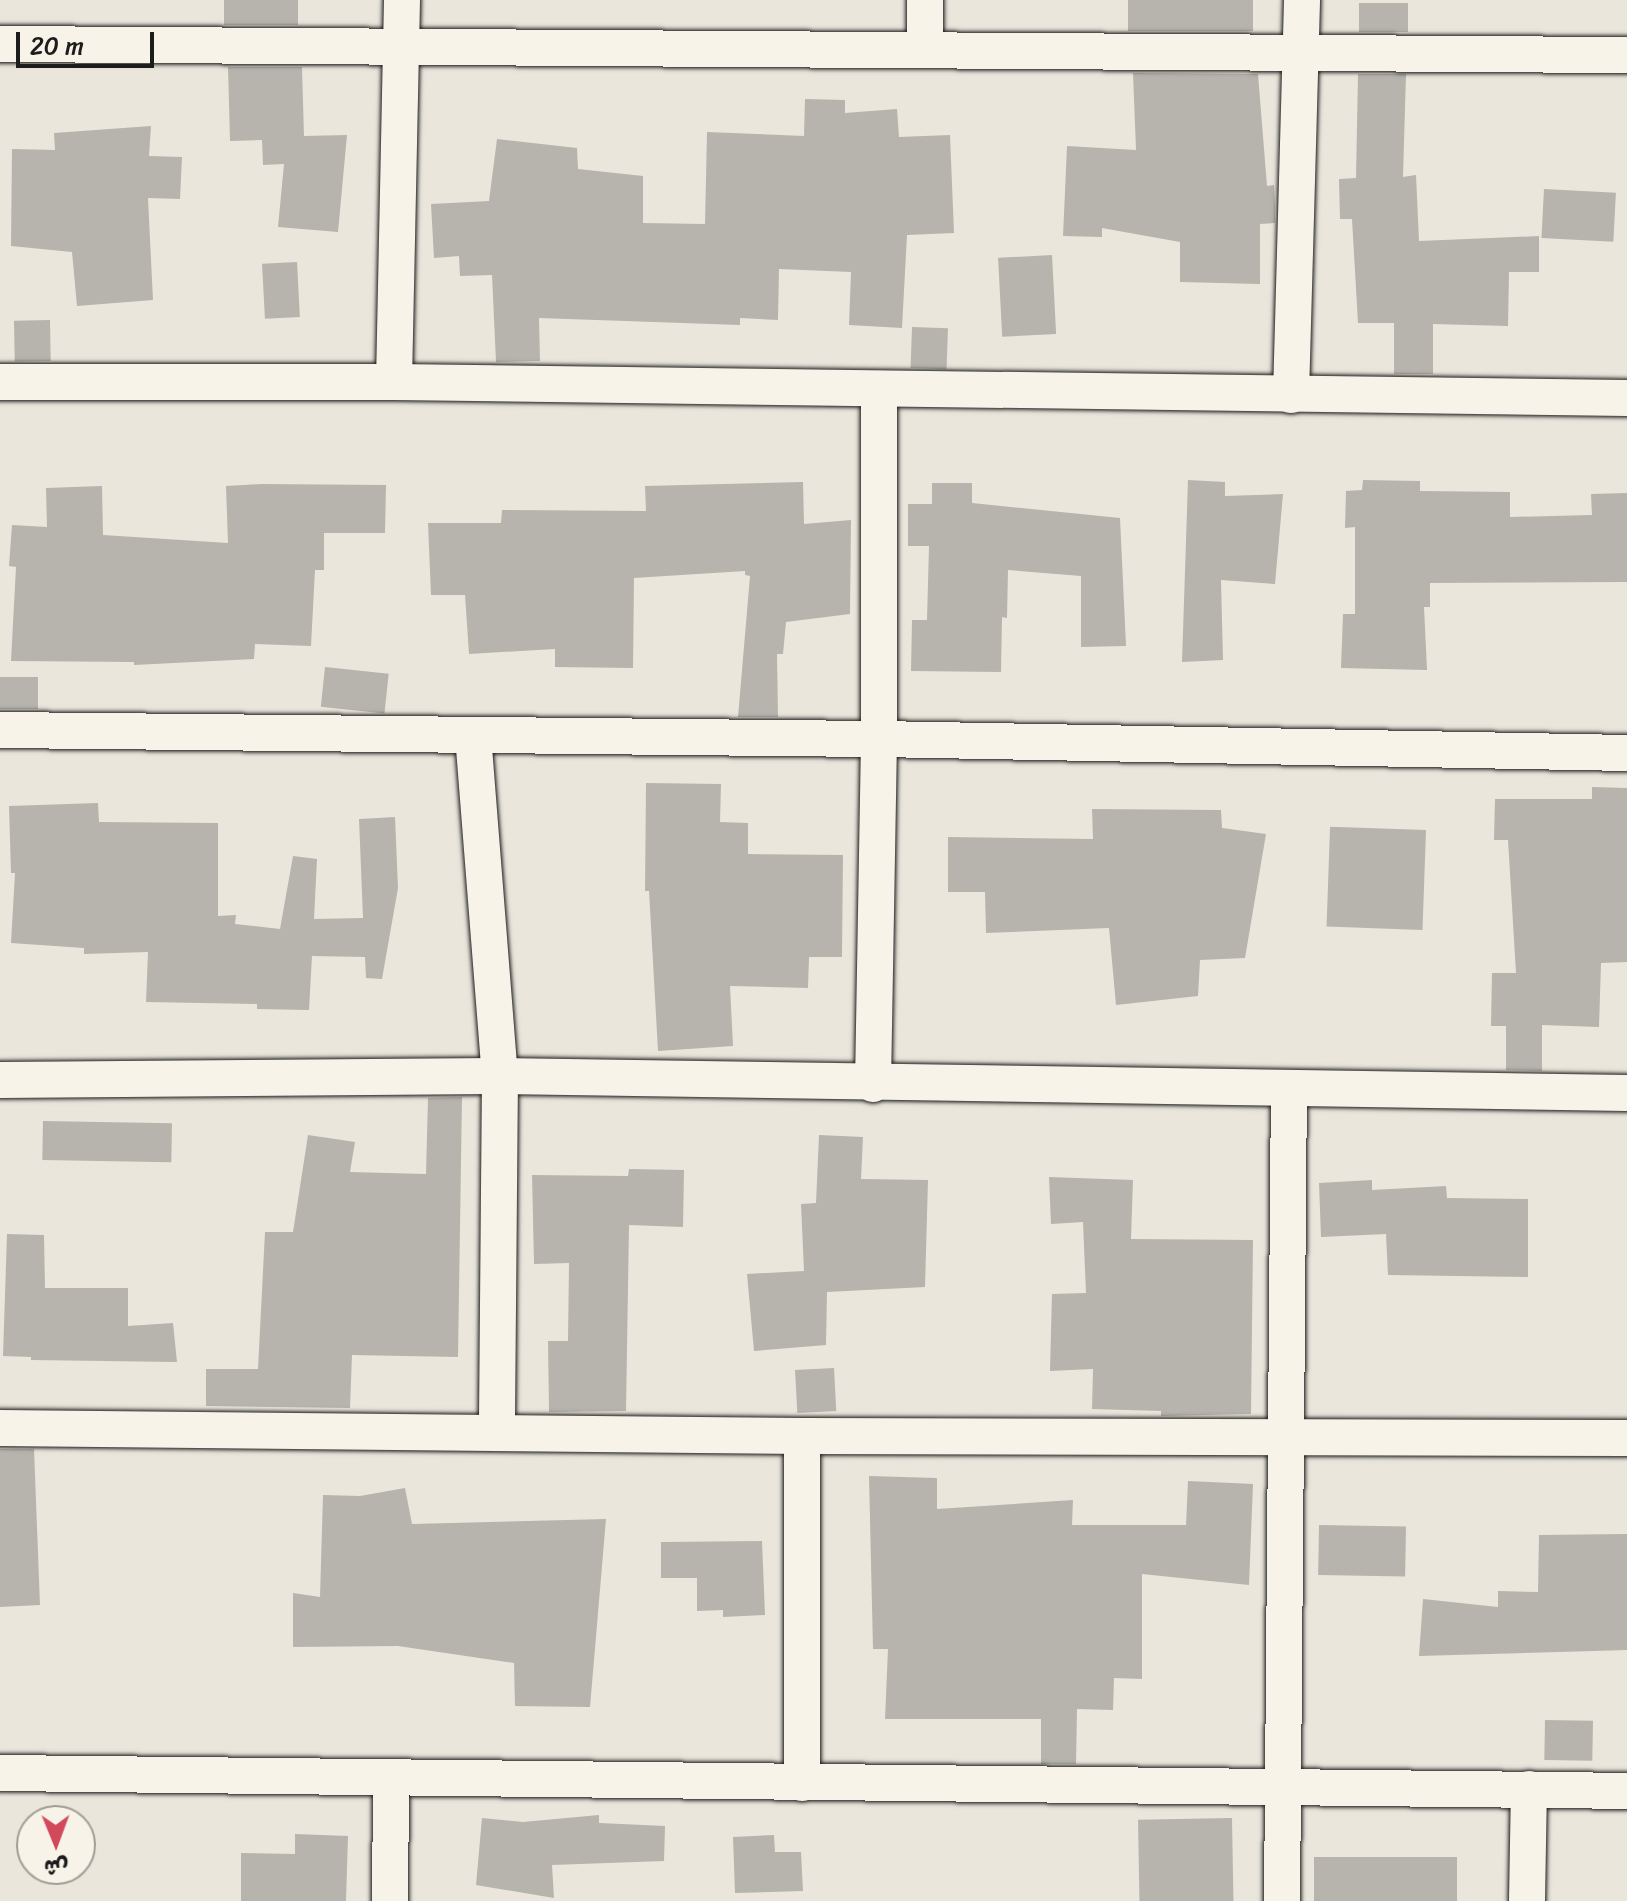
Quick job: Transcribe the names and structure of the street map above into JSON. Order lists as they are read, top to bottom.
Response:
{
  "scale_bar": "20 m",
  "north": "bottom"
}
